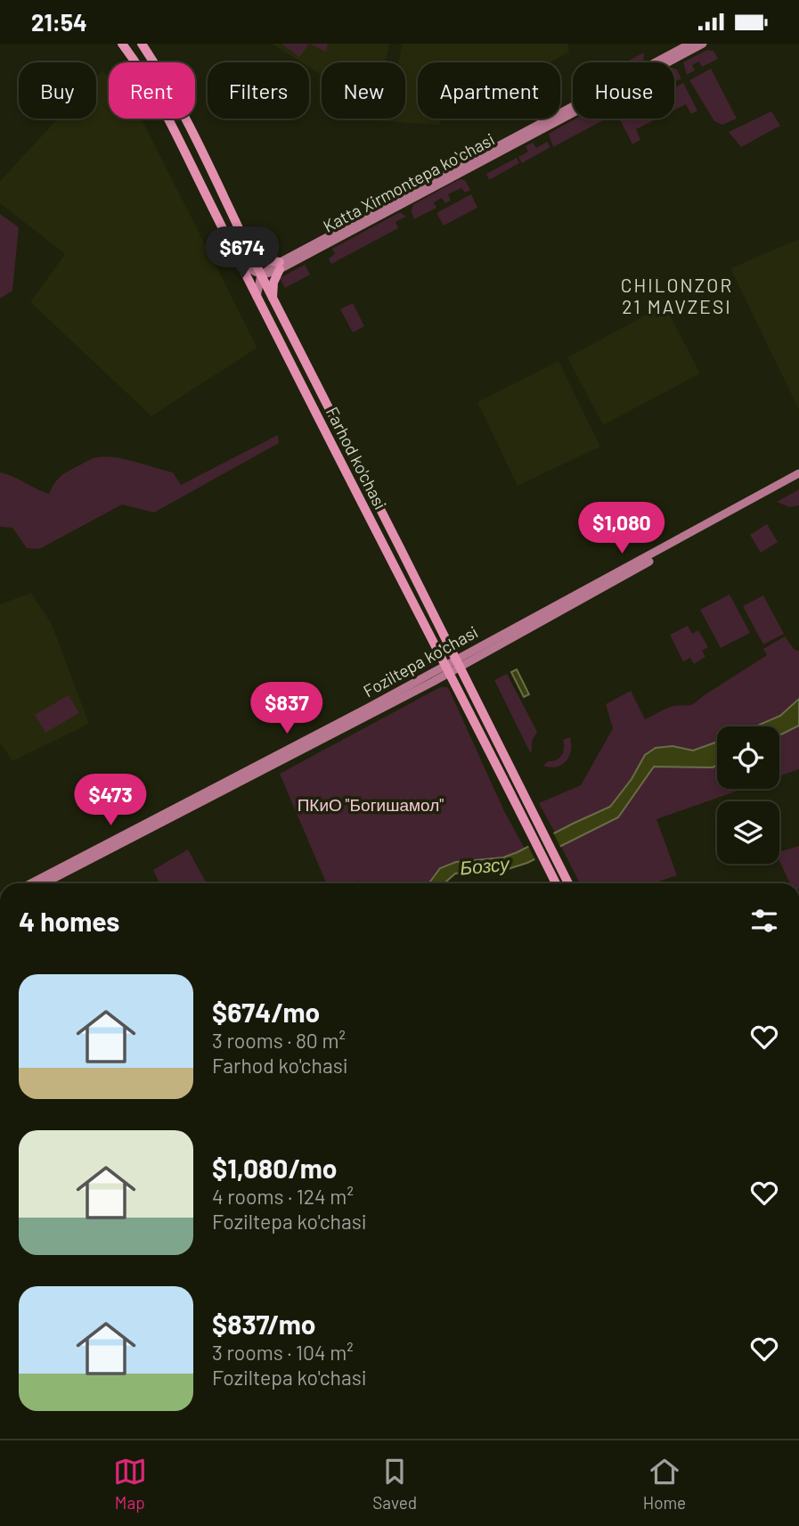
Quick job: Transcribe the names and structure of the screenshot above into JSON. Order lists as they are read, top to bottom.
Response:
{
  "streets": {
    "main road": ["Katta Xirmontepa koʻchasi", "Farhod ko'chasi", "Foziltepa ko'chasi"]
  },
  "crossings": [
    ["Katta Xirmontepa koʻchasi", "Farhod ko'chasi"],
    ["Farhod ko'chasi", "Foziltepa ko'chasi"]
  ],
  "districts": ["CHILONZOR 21 MAVZESI"],
  "water": ["Бозсу"],
  "parks": ["ПКиО \"Богишамол\""],
  "page": {
    "status": "21:54",
    "chip": [
      "Buy",
      "Rent",
      "Filters",
      "New",
      "Apartment",
      "House"
    ],
    "price": [
      "$674",
      "$1,080",
      "$837",
      "$473"
    ],
    "heading": "4 homes",
    "list": [
      {
        "name": "$674/mo",
        "note": "3 rooms · 80 m² · Farhod ko'chasi"
      },
      {
        "name": "$1,080/mo",
        "note": "4 rooms · 124 m² · Foziltepa ko'chasi"
      },
      {
        "name": "$837/mo",
        "note": "3 rooms · 104 m² · Foziltepa ko'chasi"
      }
    ],
    "tabs": ["Map", "Saved", "Home"]
  }
}
